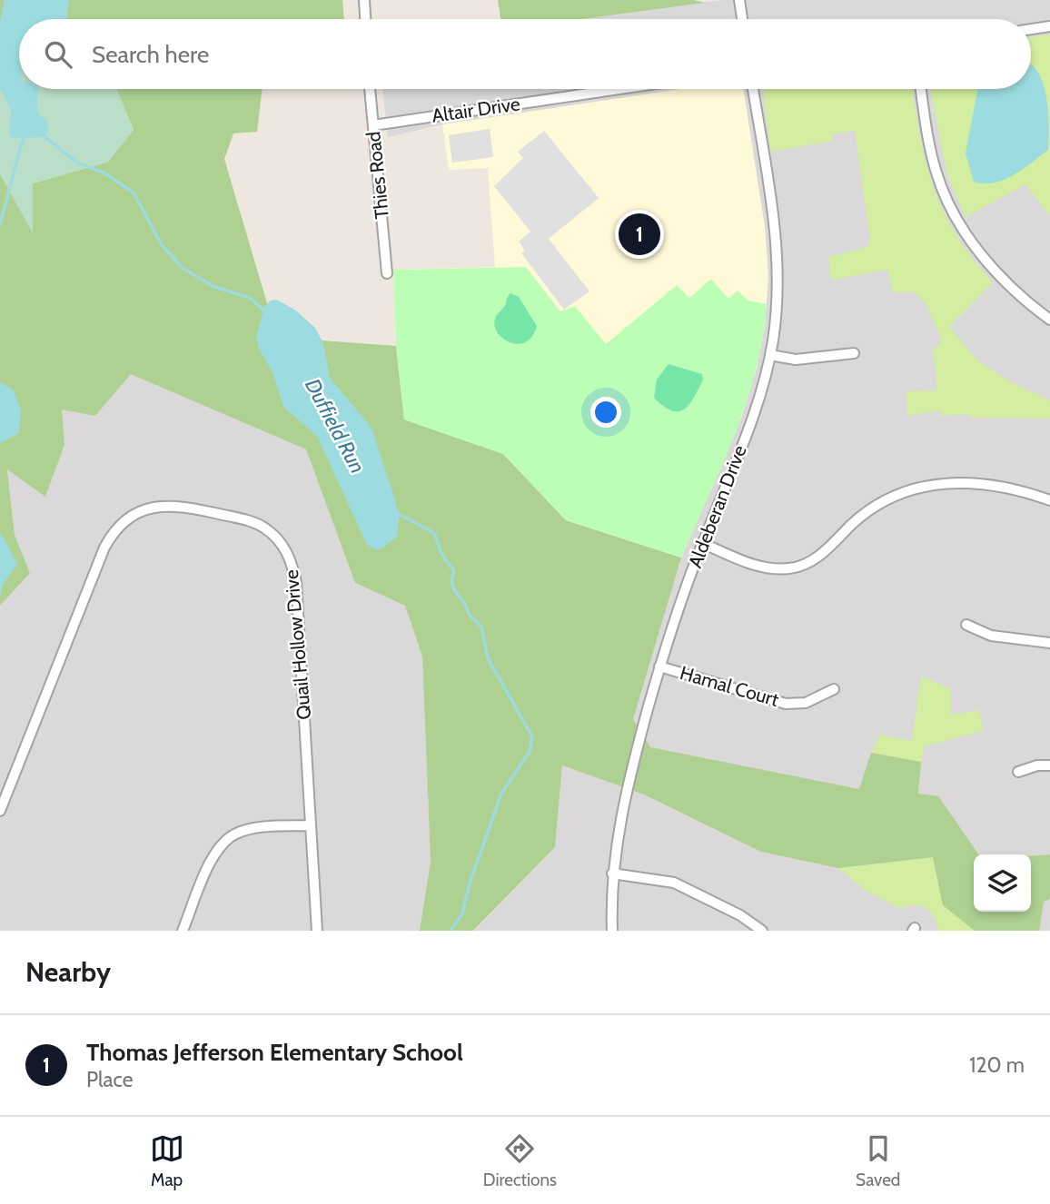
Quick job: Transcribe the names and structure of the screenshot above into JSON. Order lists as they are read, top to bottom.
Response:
{
  "streets": {
    "street": [
      "Altair Drive",
      "Thies Road",
      "Aldeberan Drive",
      "Quail Hollow Drive",
      "Hamal Court"
    ]
  },
  "crossings": [
    ["Altair Drive", "Thies Road"],
    ["Aldeberan Drive", "Hamal Court"]
  ],
  "water": ["Duffield Run"],
  "page": {
    "search": "Search here",
    "pins": "1",
    "heading": "Nearby",
    "list": [
      {
        "mark": "1",
        "name": "Thomas Jefferson Elementary School",
        "note": "Place",
        "value": "120 m"
      }
    ],
    "nav": ["Map", "Directions", "Saved"]
  }
}
